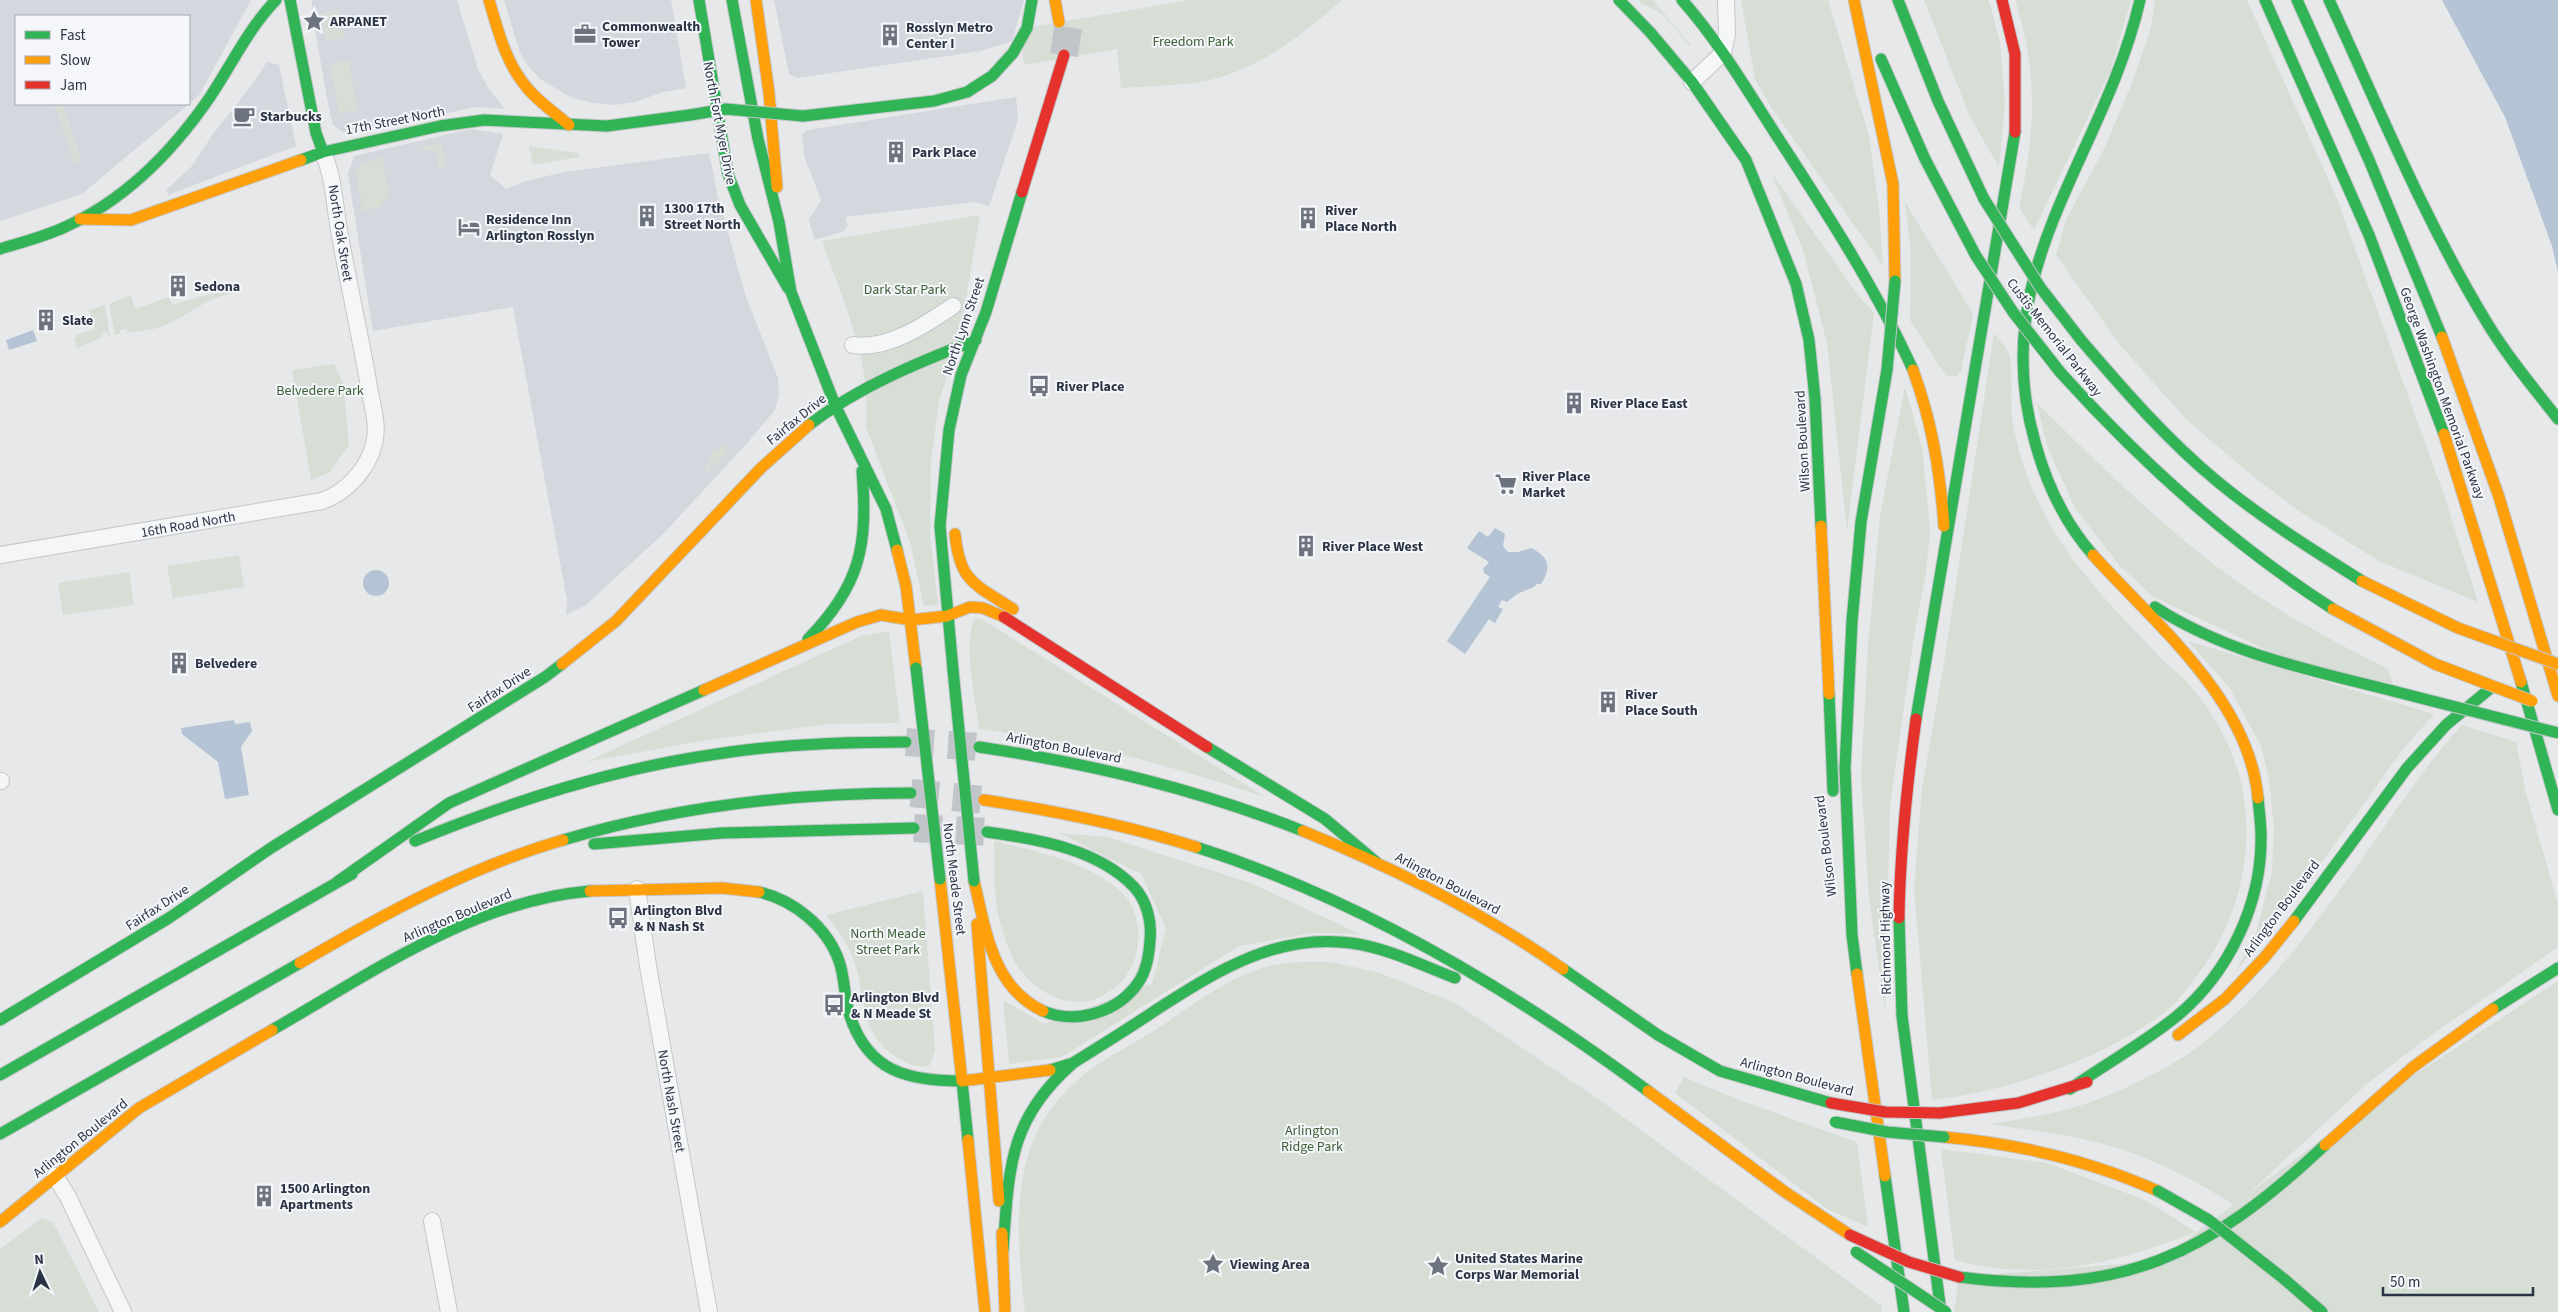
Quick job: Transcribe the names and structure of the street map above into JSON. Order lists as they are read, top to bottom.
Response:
{
  "streets": {
    "main road": [
      "17th Street North",
      "North Fort Myer Drive",
      "North Oak Street",
      "North Lynn Street",
      "Custis Memorial Parkway",
      "George Washington Memorial Parkway",
      "Fairfax Drive",
      "Wilson Boulevard",
      "Arlington Boulevard",
      "North Meade Street",
      "Richmond Highway"
    ],
    "street": ["16th Road North", "North Nash Street"]
  },
  "crossings": [
    ["17th Street North", "North Oak Street"],
    ["North Fort Myer Drive", "Fairfax Drive"],
    ["North Fort Myer Drive", "North Meade Street"],
    ["North Oak Street", "16th Road North"],
    ["North Lynn Street", "Fairfax Drive"],
    ["North Lynn Street", "North Meade Street"],
    ["Wilson Boulevard", "Richmond Highway"],
    ["Arlington Boulevard", "North Meade Street"],
    ["Arlington Boulevard", "North Nash Street"]
  ],
  "parks": [
    "Freedom Park",
    "Dark Star Park",
    "Belvedere Park",
    "North Meade Street Park",
    "Arlington Ridge Park"
  ],
  "places": {
    "place": ["ARPANET", "Viewing Area", "United States Marine Corps War Memorial"],
    "office": ["Commonwealth Tower"],
    "building": [
      "Rosslyn Metro Center I",
      "Park Place",
      "1300 17th Street North",
      "River Place North",
      "Sedona",
      "Slate",
      "River Place East",
      "River Place West",
      "Belvedere",
      "River Place South",
      "1500 Arlington Apartments"
    ],
    "cafe": ["Starbucks"],
    "hotel": ["Residence Inn Arlington Rosslyn"],
    "bus stop": ["River Place", "Arlington Blvd & N Nash St", "Arlington Blvd & N Meade St"],
    "supermarket": ["River Place Market"]
  },
  "legend": ["Fast", "Slow", "Jam"],
  "scale_bar": "50 m",
  "north": "top"
}
